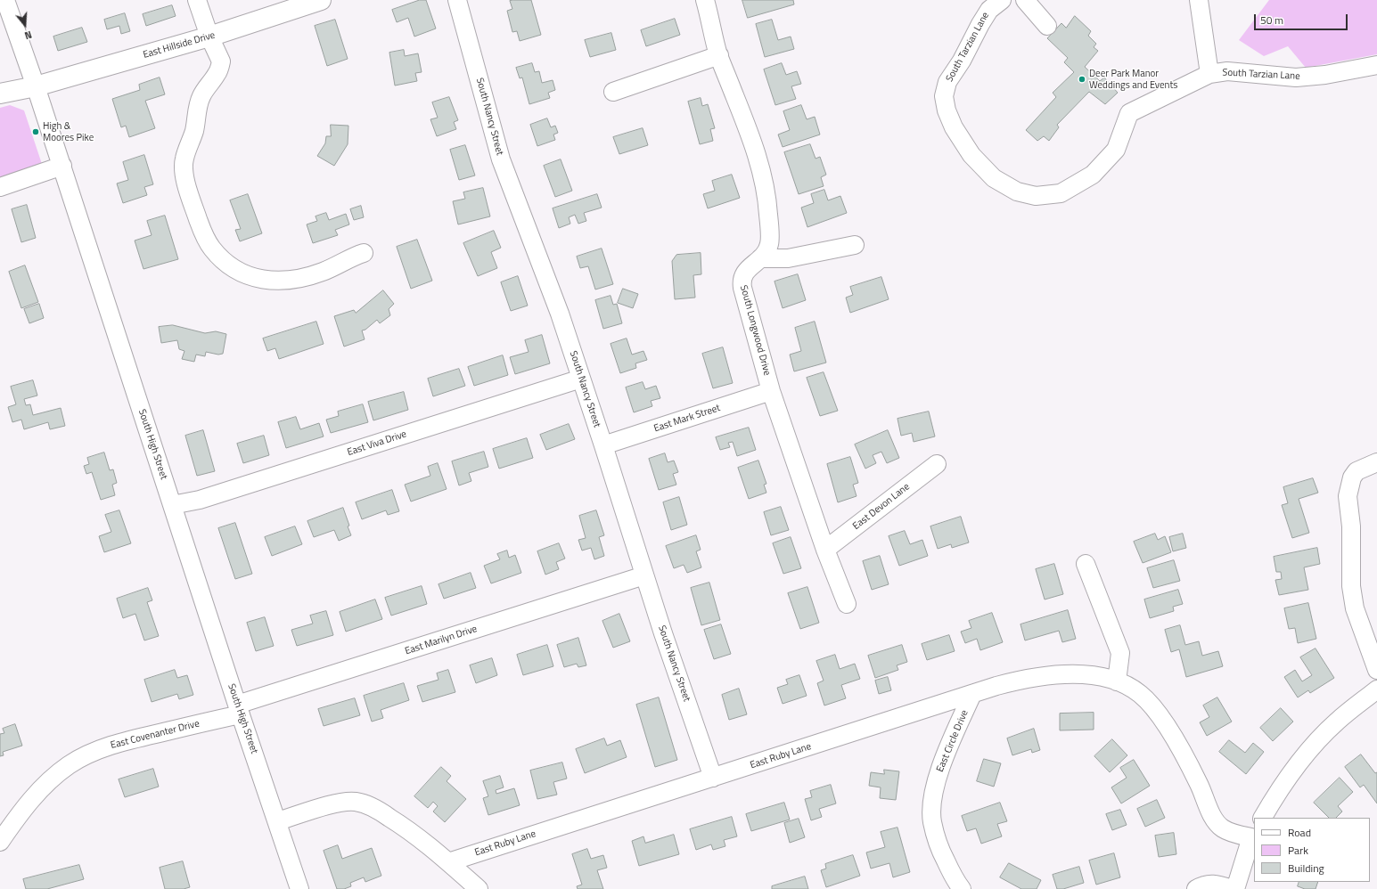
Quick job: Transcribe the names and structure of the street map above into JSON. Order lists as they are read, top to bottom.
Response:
{
  "streets": {
    "main road": ["East Hillside Drive"],
    "street": [
      "South Tarzian Lane",
      "South Nancy Street",
      "South Longwood Drive",
      "East Mark Street",
      "East Viva Drive",
      "South High Street",
      "East Devon Lane",
      "East Marilyn Drive",
      "East Covenanter Drive",
      "East Circle Drive",
      "East Ruby Lane"
    ]
  },
  "crossings": [
    ["East Hillside Drive", "South High Street"],
    ["South Nancy Street", "East Mark Street"],
    ["South Nancy Street", "East Viva Drive"],
    ["South Nancy Street", "East Marilyn Drive"],
    ["South Nancy Street", "East Ruby Lane"],
    ["South Longwood Drive", "East Mark Street"],
    ["South Longwood Drive", "East Devon Lane"],
    ["East Viva Drive", "South High Street"],
    ["South High Street", "East Marilyn Drive"],
    ["South High Street", "East Covenanter Drive"],
    ["East Marilyn Drive", "East Covenanter Drive"],
    ["East Circle Drive", "East Ruby Lane"]
  ],
  "places": ["Deer Park Manor Weddings and Events", "High & Moores Pike"],
  "legend": ["Road", "Park", "Building"],
  "scale_bar": "50 m",
  "north": "bottom"
}
